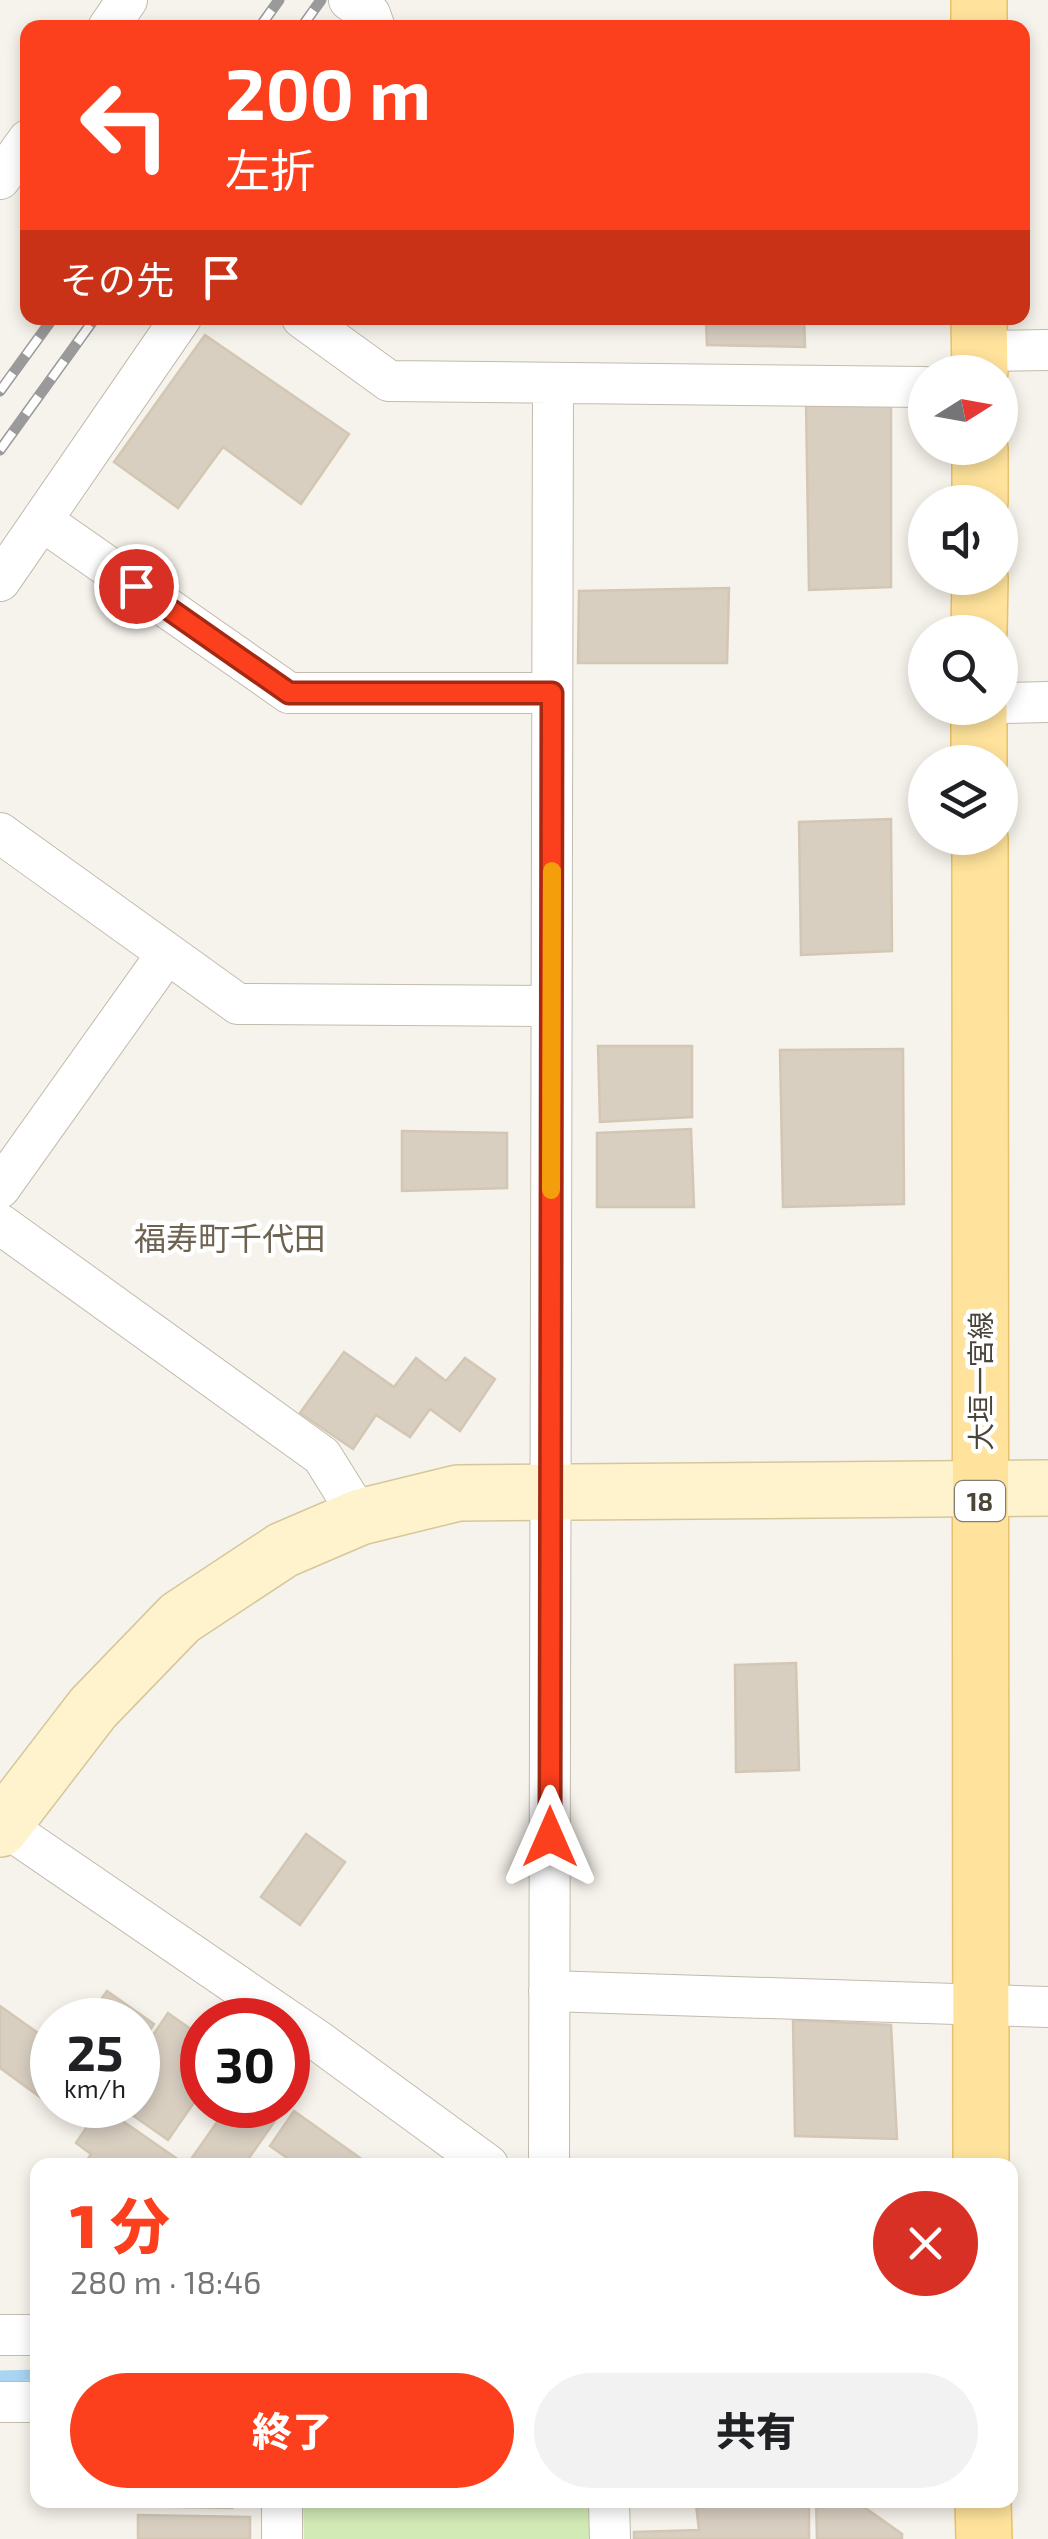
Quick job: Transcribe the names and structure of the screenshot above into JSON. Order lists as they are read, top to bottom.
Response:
{
  "streets": {
    "main road": ["大垣一宮線", "18"]
  },
  "districts": ["福寿町千代田"],
  "north": "right",
  "page": {
    "turn": ["200 m", "左折"],
    "then": "その先",
    "speed": "25 km/h",
    "limit": "30",
    "heading": ["1 分", "280 m · 18:46"],
    "buttons": ["終了", "共有"]
  }
}
